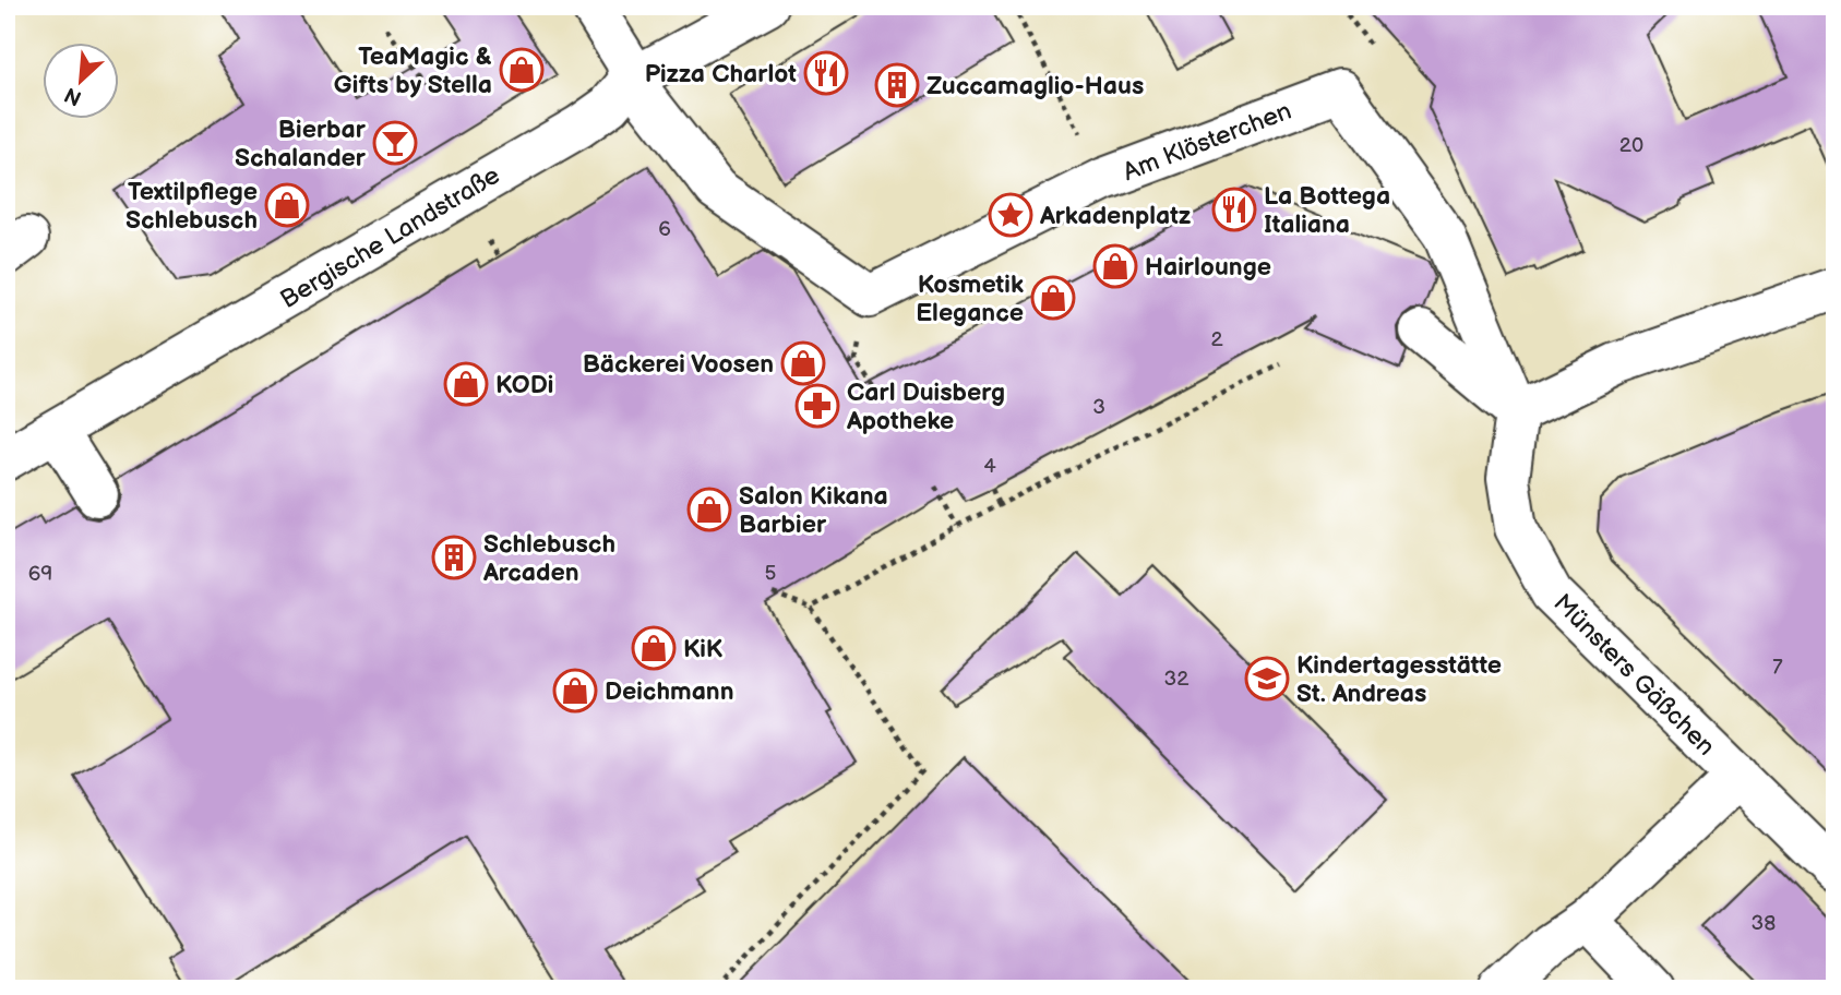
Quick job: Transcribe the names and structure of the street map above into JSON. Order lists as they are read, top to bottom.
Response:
{
  "streets": {
    "street": ["Am Klösterchen", "Bergische Landstraße", "Münsters Gäßchen"]
  },
  "crossings": [
    ["Am Klösterchen", "Bergische Landstraße"],
    ["Am Klösterchen", "Münsters Gäßchen"]
  ],
  "places": {
    "shop": [
      "TeaMagic & Gifts by Stella",
      "Textilpflege Schlebusch",
      "Hairlounge",
      "Kosmetik Elegance",
      "Bäckerei Voosen",
      "KODi",
      "Salon Kikana Barbier",
      "KiK",
      "Deichmann"
    ],
    "restaurant": ["Pizza Charlot", "La Bottega Italiana"],
    "building": ["Zuccamaglio-Haus", "Schlebusch Arcaden"],
    "bar": ["Bierbar Schalander"],
    "place": ["Arkadenplatz"],
    "pharmacy": ["Carl Duisberg Apotheke"],
    "school or university": ["Kindertagesstätte St. Andreas"]
  },
  "house_numbers": [
    "20",
    "6",
    "2",
    "3",
    "4",
    "5",
    "69",
    "7",
    "32",
    "38"
  ],
  "north": "bottom left"
}
